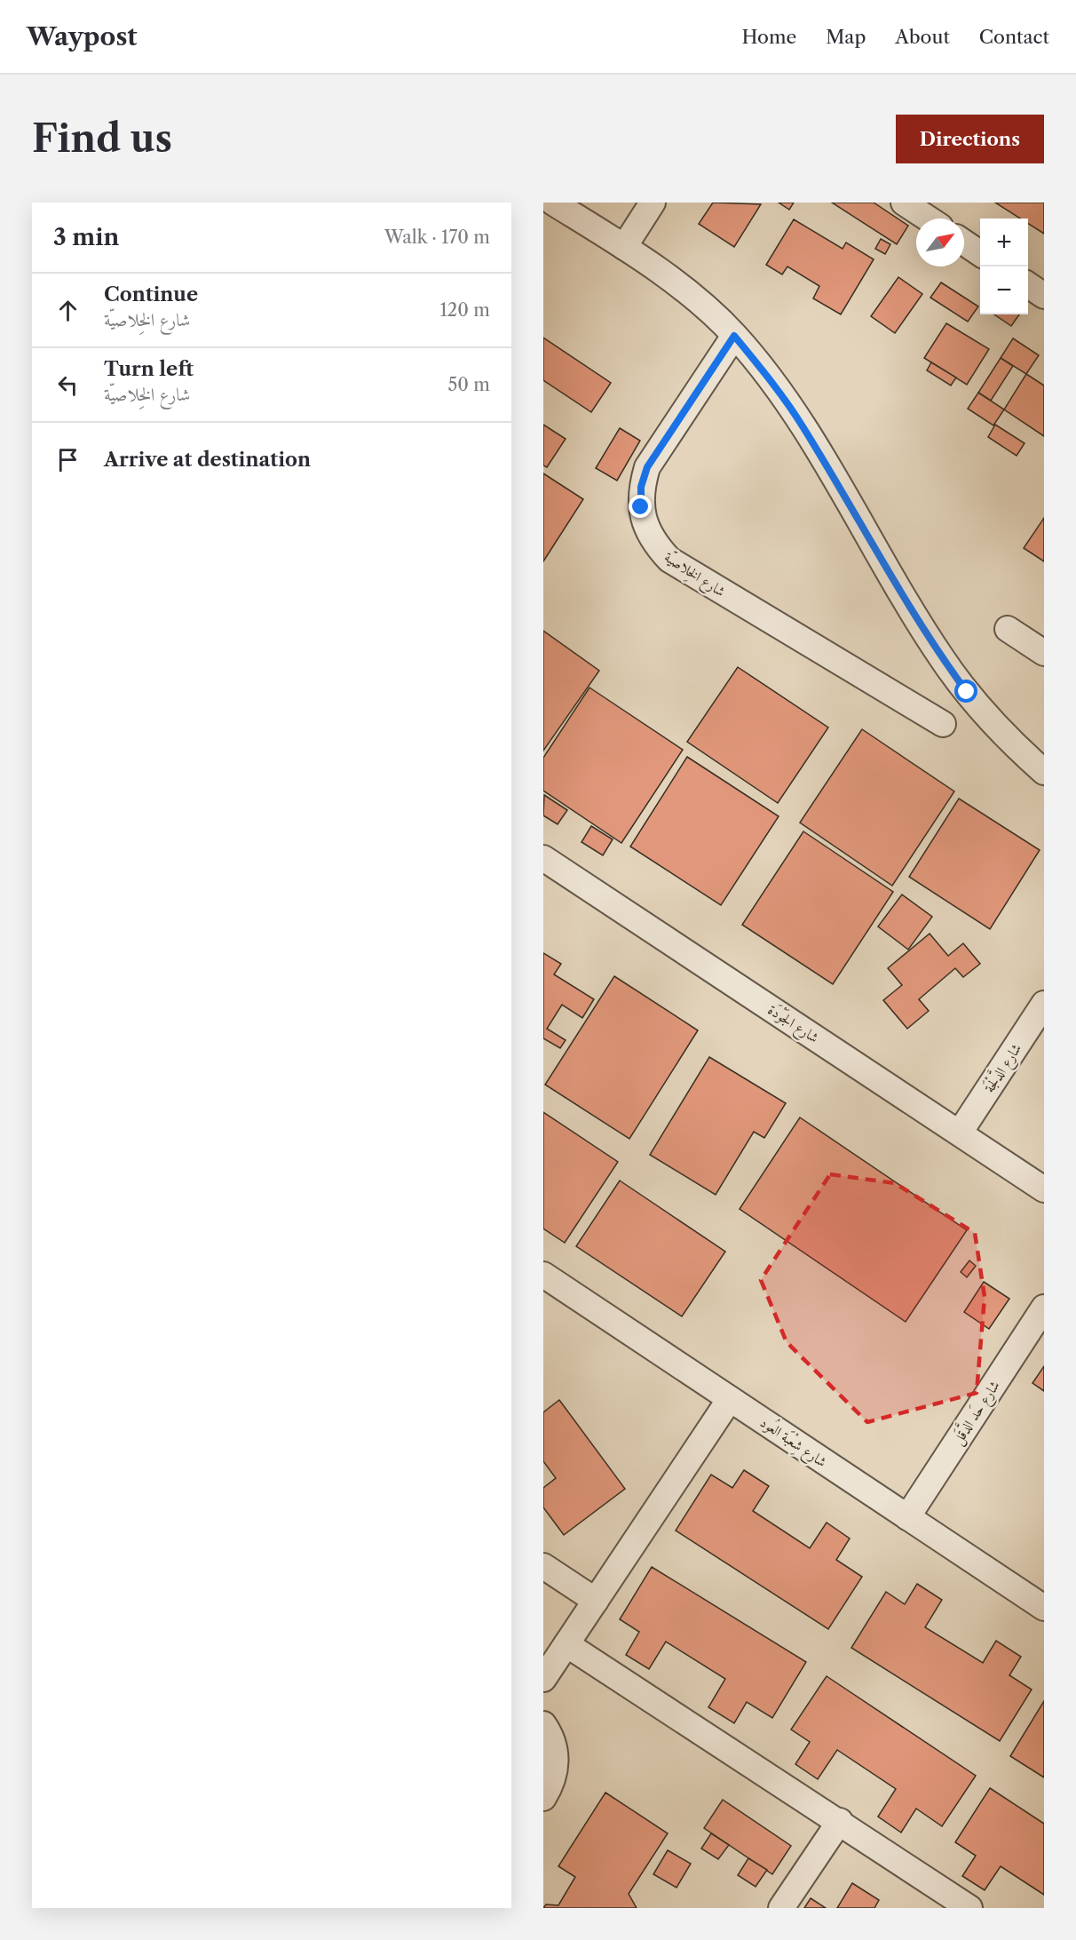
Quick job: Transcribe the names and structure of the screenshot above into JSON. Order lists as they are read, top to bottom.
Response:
{
  "streets": {
    "street": [
      "شارع الخِلاصيّة",
      "شارع الجَوْدَة",
      "شارع الدَّلْجَة",
      "شارع حَد الدَّقَل",
      "شارع شِعْبَة العُود"
    ]
  },
  "crossings": [
    ["شارع الجَوْدَة", "شارع الدَّلْجَة"],
    ["شارع حَد الدَّقَل", "شارع شِعْبَة العُود"]
  ],
  "north": "top right",
  "page": {
    "header": "Waypost",
    "nav": [
      "Home",
      "Map",
      "About",
      "Contact"
    ],
    "buttons": "Directions",
    "title": "Find us",
    "heading": ["3 min", "Walk · 170 m"],
    "map_buttons": ["+", "−"],
    "list": [
      ["Continue", "شارع الخِلاصيّة", "120 m"],
      ["Turn left", "شارع الخِلاصيّة", "50 m"],
      "Arrive at destination"
    ]
  }
}
